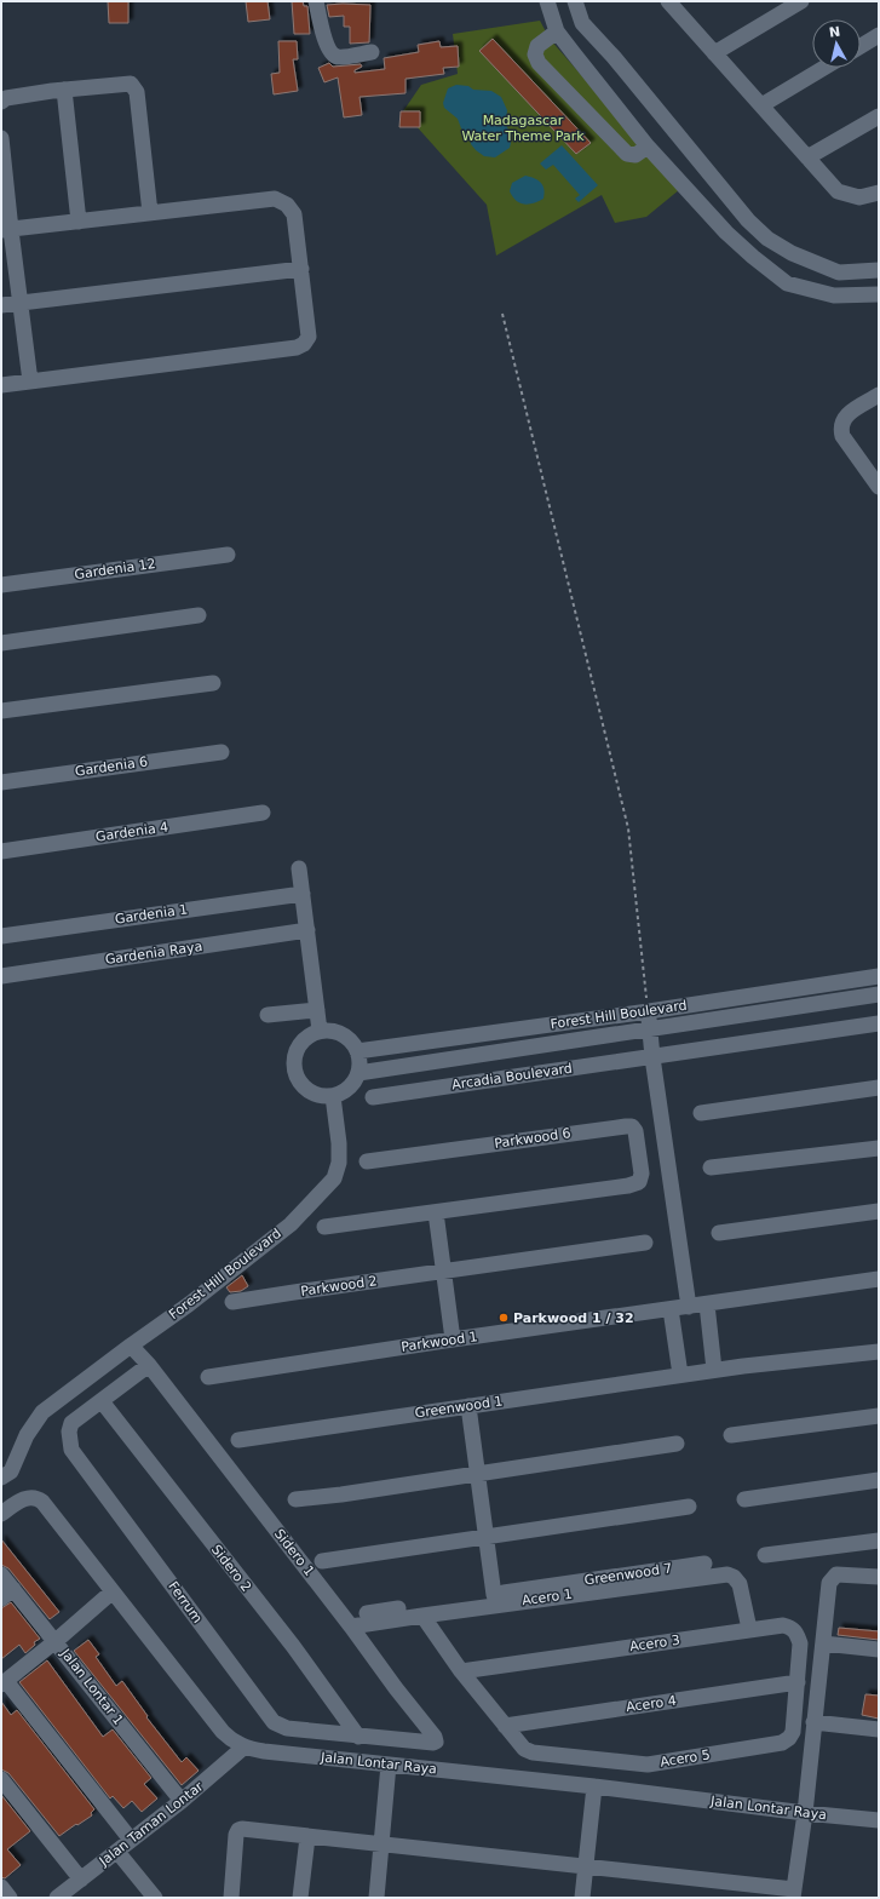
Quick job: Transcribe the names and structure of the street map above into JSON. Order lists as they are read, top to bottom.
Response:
{
  "streets": {
    "street": [
      "Gardenia 12",
      "Gardenia 6",
      "Gardenia 4",
      "Gardenia 1",
      "Gardenia Raya",
      "Forest Hill Boulevard",
      "Arcadia Boulevard",
      "Parkwood 6",
      "Parkwood 2",
      "Parkwood 1",
      "Greenwood 1",
      "Sidero 1",
      "Sidero 2",
      "Greenwood 7",
      "Acero 1",
      "Ferrum",
      "Acero 3",
      "Jalan Lontar 1",
      "Acero 4",
      "Acero 5",
      "Jalan Lontar Raya",
      "Jalan Taman Lontar"
    ]
  },
  "crossings": [
    ["Forest Hill Boulevard", "Sidero 1"],
    ["Sidero 1", "Acero 1"],
    ["Sidero 1", "Ferrum"],
    ["Sidero 2", "Ferrum"],
    ["Acero 1", "Acero 3"],
    ["Acero 3", "Acero 4"],
    ["Acero 3", "Acero 5"],
    ["Jalan Lontar 1", "Jalan Taman Lontar"],
    ["Acero 4", "Acero 5"],
    ["Jalan Lontar Raya", "Jalan Taman Lontar"]
  ],
  "parks": ["Madagascar Water Theme Park"],
  "places": ["Parkwood 1 / 32"],
  "north": "top"
}
